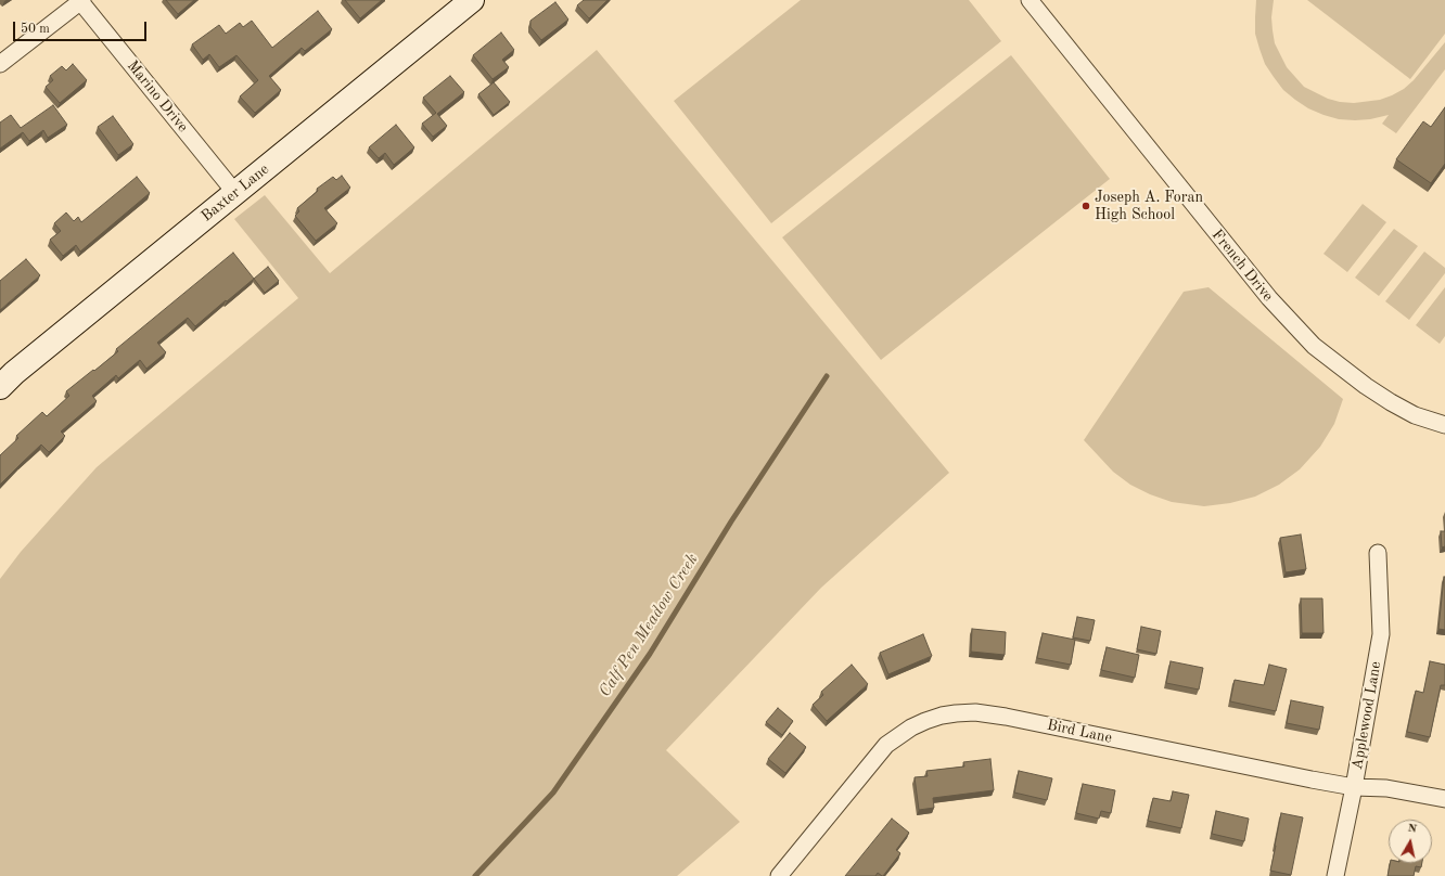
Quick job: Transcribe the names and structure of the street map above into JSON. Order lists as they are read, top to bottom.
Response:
{
  "streets": {
    "street": [
      "Marino Drive",
      "Baxter Lane",
      "French Drive",
      "Applewood Lane",
      "Bird Lane"
    ]
  },
  "crossings": [
    ["Marino Drive", "Baxter Lane"],
    ["Applewood Lane", "Bird Lane"]
  ],
  "water": ["Calf Pen Meadow Creek"],
  "places": ["Joseph A. Foran High School"],
  "scale_bar": "50 m",
  "north": "top"
}
